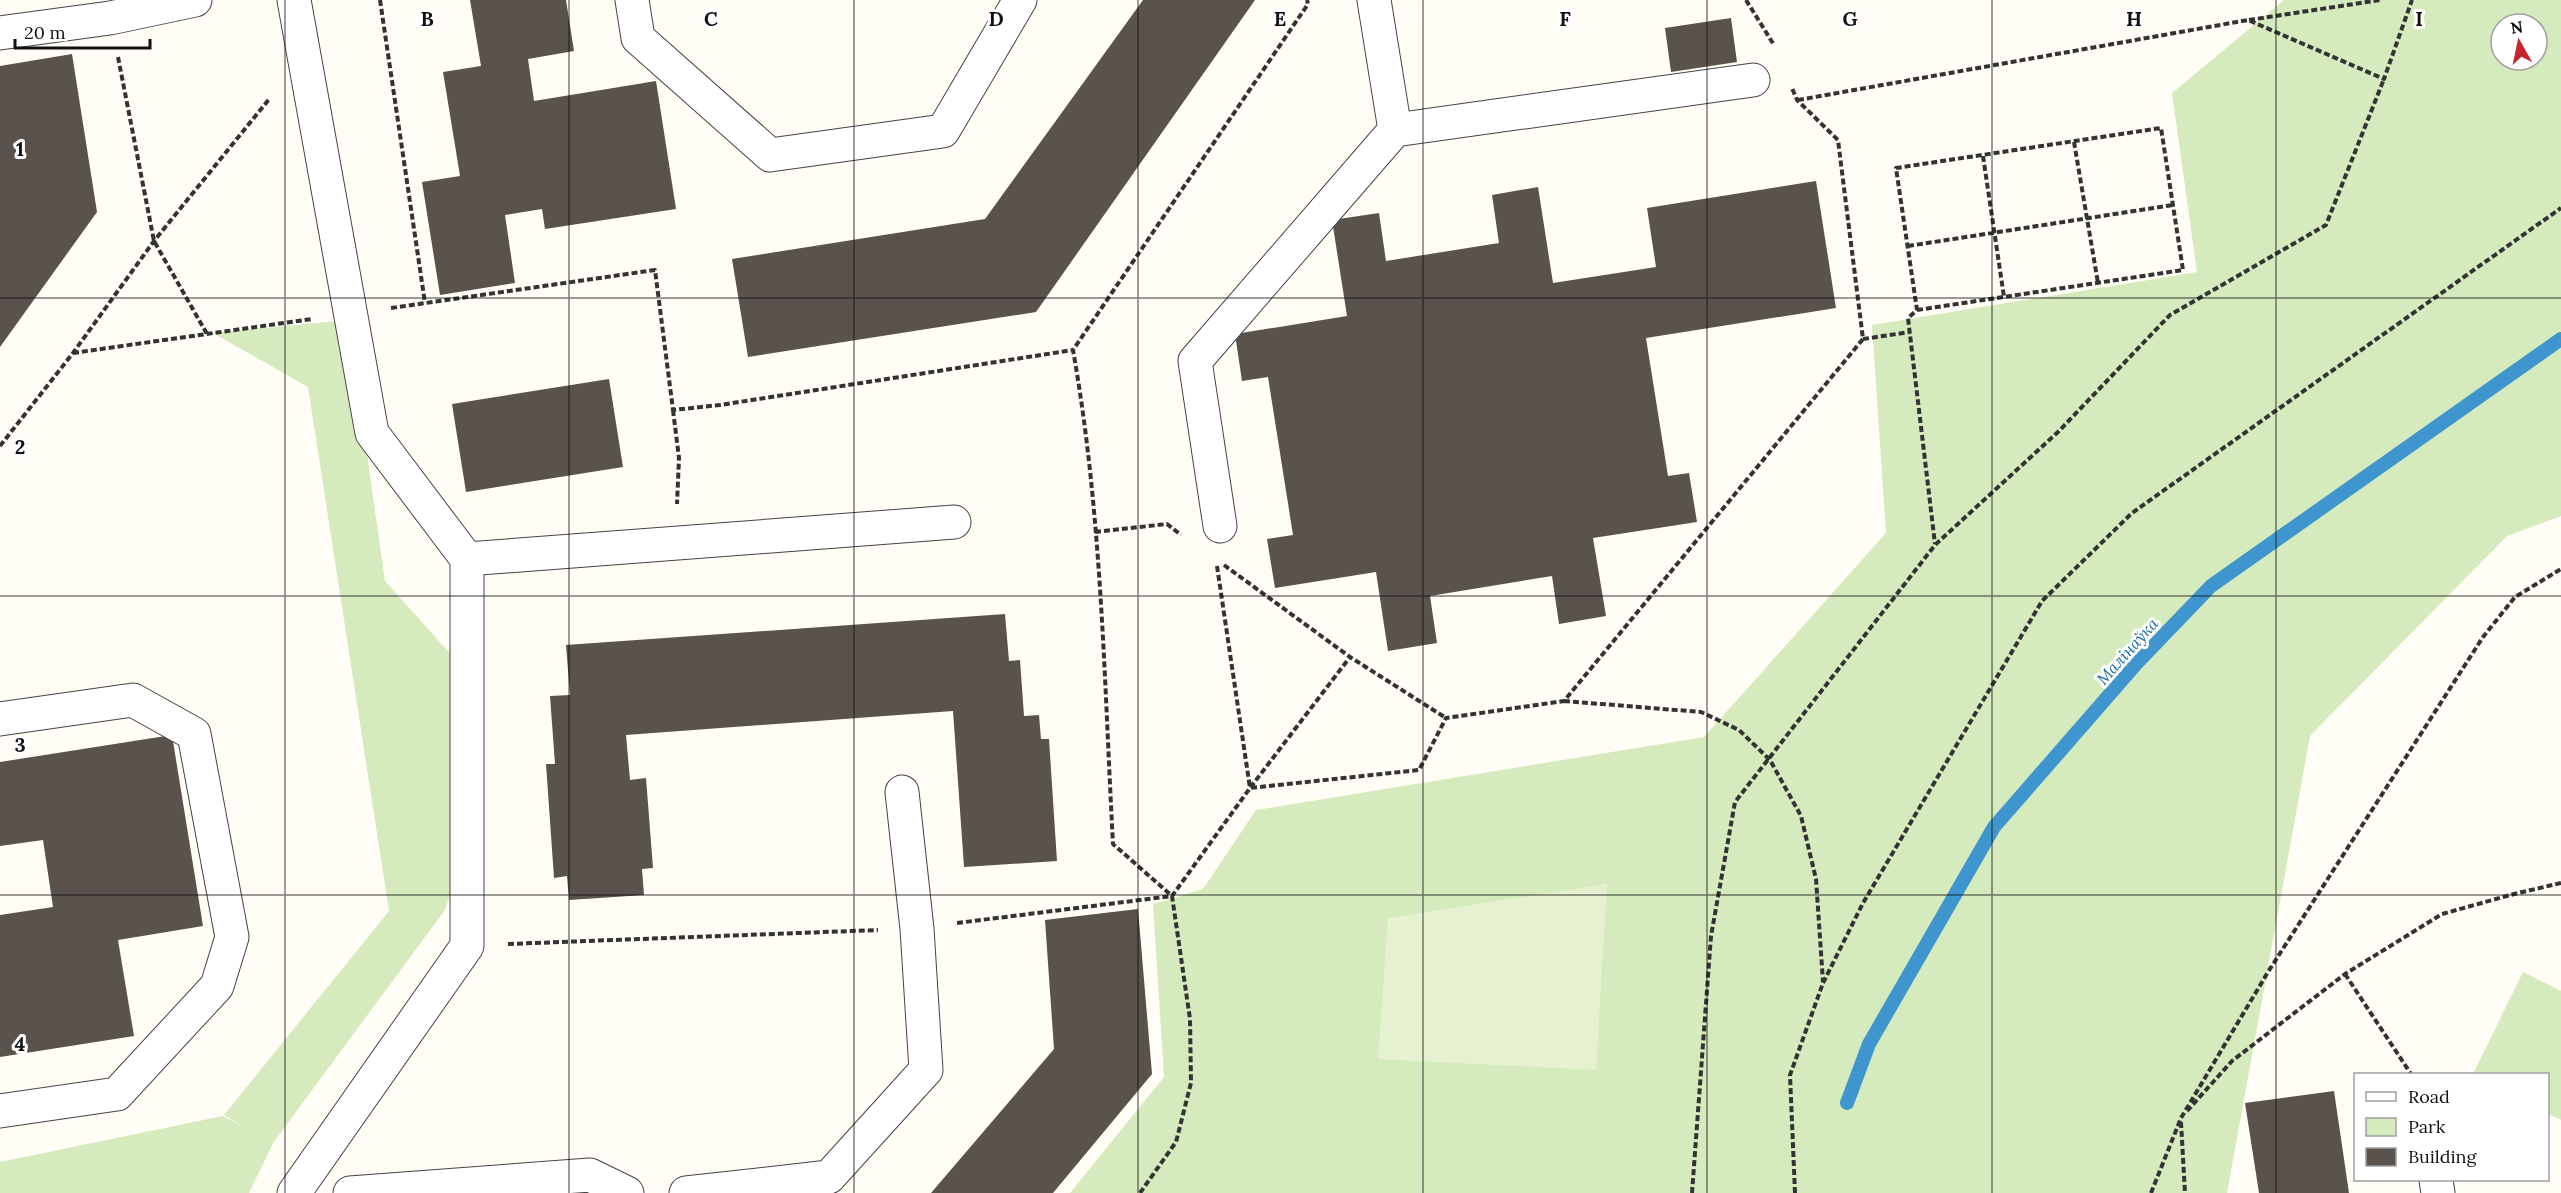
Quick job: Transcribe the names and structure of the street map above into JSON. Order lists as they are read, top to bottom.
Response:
{
  "water": ["Малінаўка"],
  "legend": ["Road", "Park", "Building"],
  "scale_bar": "20 m",
  "north": "top",
  "grid": {
    "columns": [
      "B",
      "C",
      "D",
      "E",
      "F",
      "G",
      "H",
      "I"
    ],
    "rows": [
      "1",
      "2",
      "3",
      "4"
    ]
  }
}
